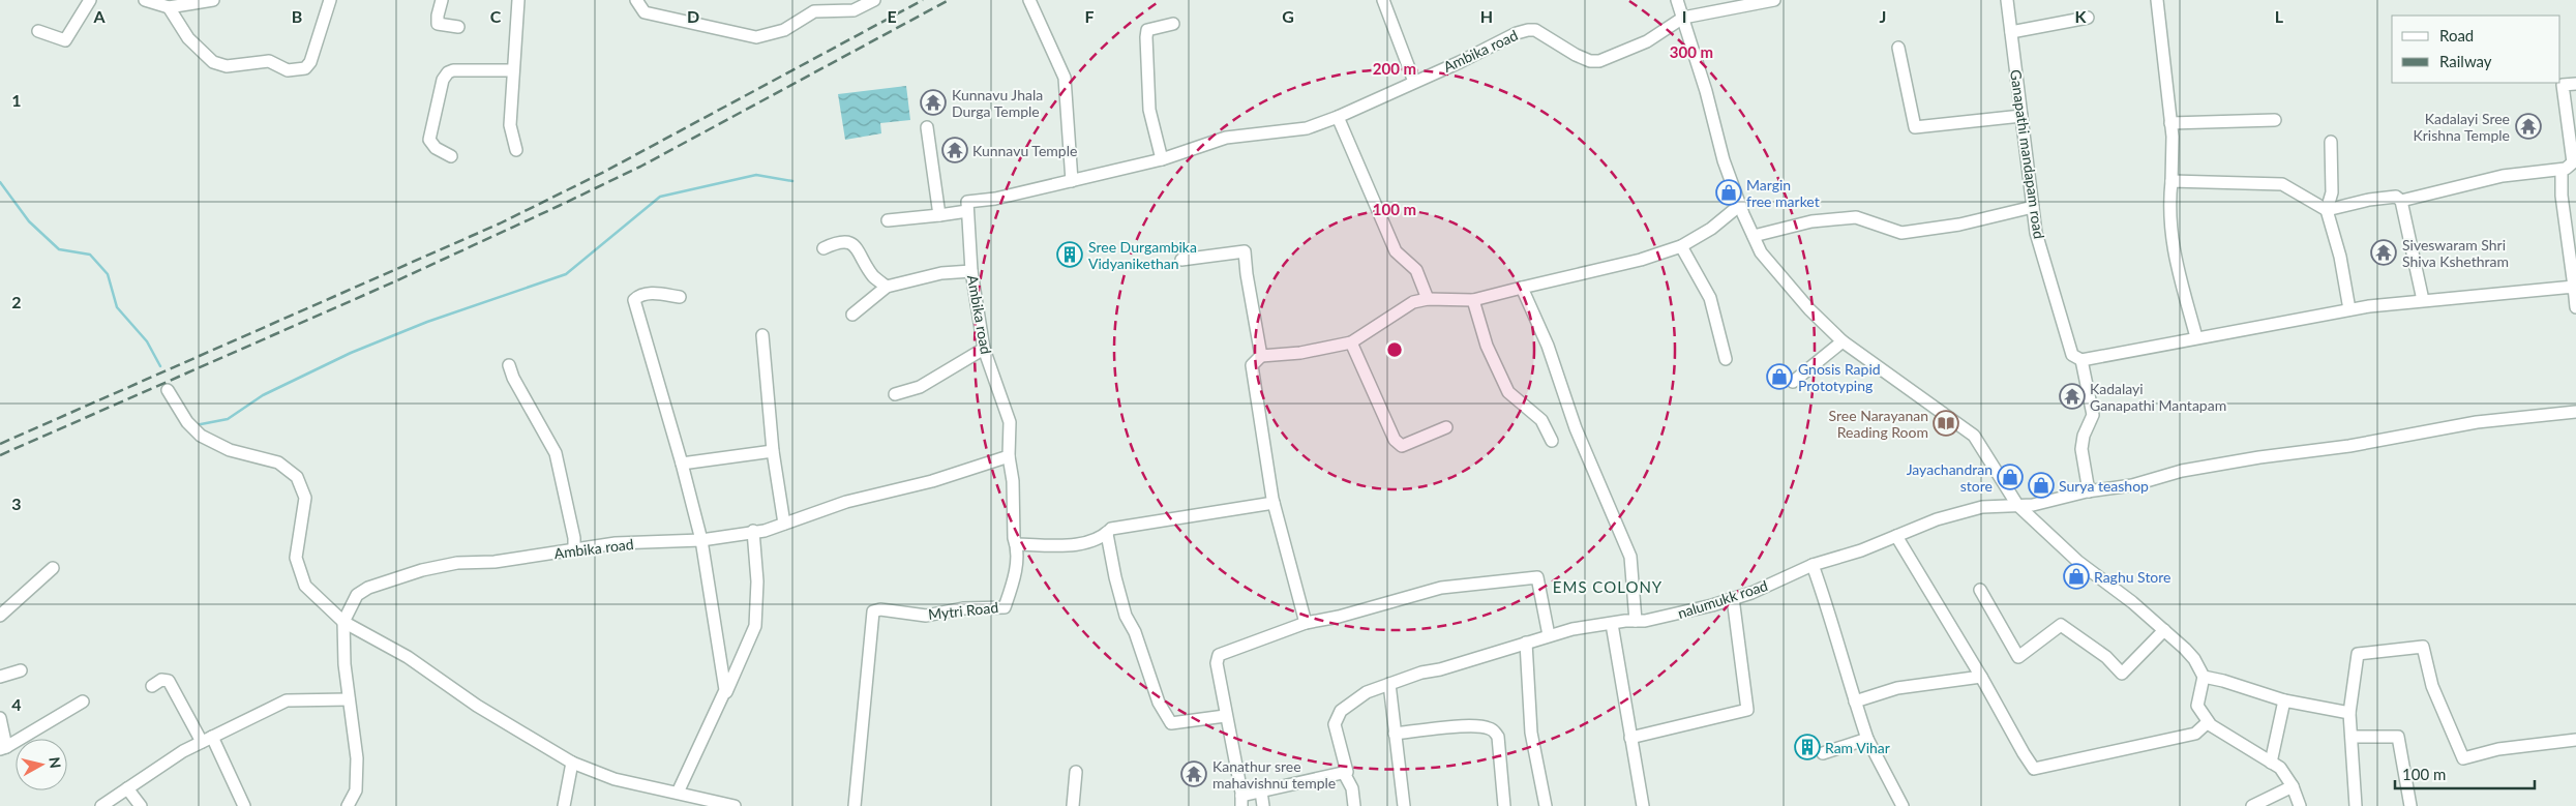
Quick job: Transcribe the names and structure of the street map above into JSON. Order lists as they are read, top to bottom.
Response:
{
  "streets": {
    "street": [
      "Ambika road",
      "Ganapathi mandapam road",
      "nalumukk road",
      "Mytri Road"
    ]
  },
  "crossings": [
    ["Ambika road", "Mytri Road"]
  ],
  "districts": ["EMS COLONY"],
  "places": {
    "temple": [
      "Kunnavu Jhala Durga Temple",
      "Kadalayi Sree Krishna Temple",
      "Kunnavu Temple",
      "Siveswaram Shri Shiva Kshethram",
      "Kadalayi Ganapathi Mantapam",
      "Kanathur sree mahavishnu temple"
    ],
    "shop": [
      "Margin free market",
      "Gnosis Rapid Prototyping",
      "Jayachandran store",
      "Surya teashop",
      "Raghu Store"
    ],
    "building": ["Sree Durgambika Vidyanikethan", "Ram Vihar"],
    "library": ["Sree Narayanan Reading Room"]
  },
  "legend": ["Road", "Railway"],
  "scale_bar": "100 m",
  "north": "right",
  "grid": {
    "columns": [
      "A",
      "B",
      "C",
      "D",
      "E",
      "F",
      "G",
      "H",
      "I",
      "J",
      "K",
      "L"
    ],
    "rows": [
      "1",
      "2",
      "3",
      "4"
    ]
  },
  "rings": ["300 m", "200 m", "100 m"]
}
